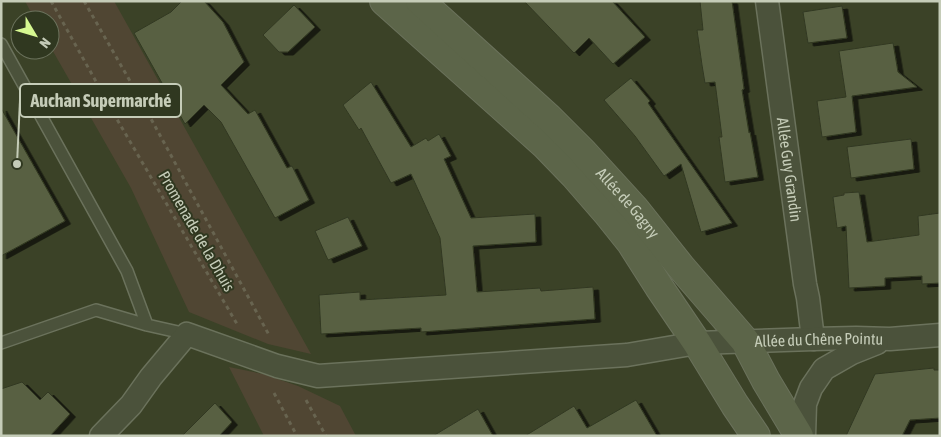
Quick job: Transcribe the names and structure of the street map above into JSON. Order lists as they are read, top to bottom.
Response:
{
  "streets": {
    "main road": ["Allée de Gagny"],
    "street": ["Allée Guy Grandin", "Allée du Chêne Pointu"],
    "path": ["Promenade de la Dhuis"]
  },
  "crossings": [
    ["Allée Guy Grandin", "Allée du Chêne Pointu"],
    ["Allée de Gagny", "Allée du Chêne Pointu"]
  ],
  "places": ["Auchan Supermarché"],
  "north": "bottom right"
}
